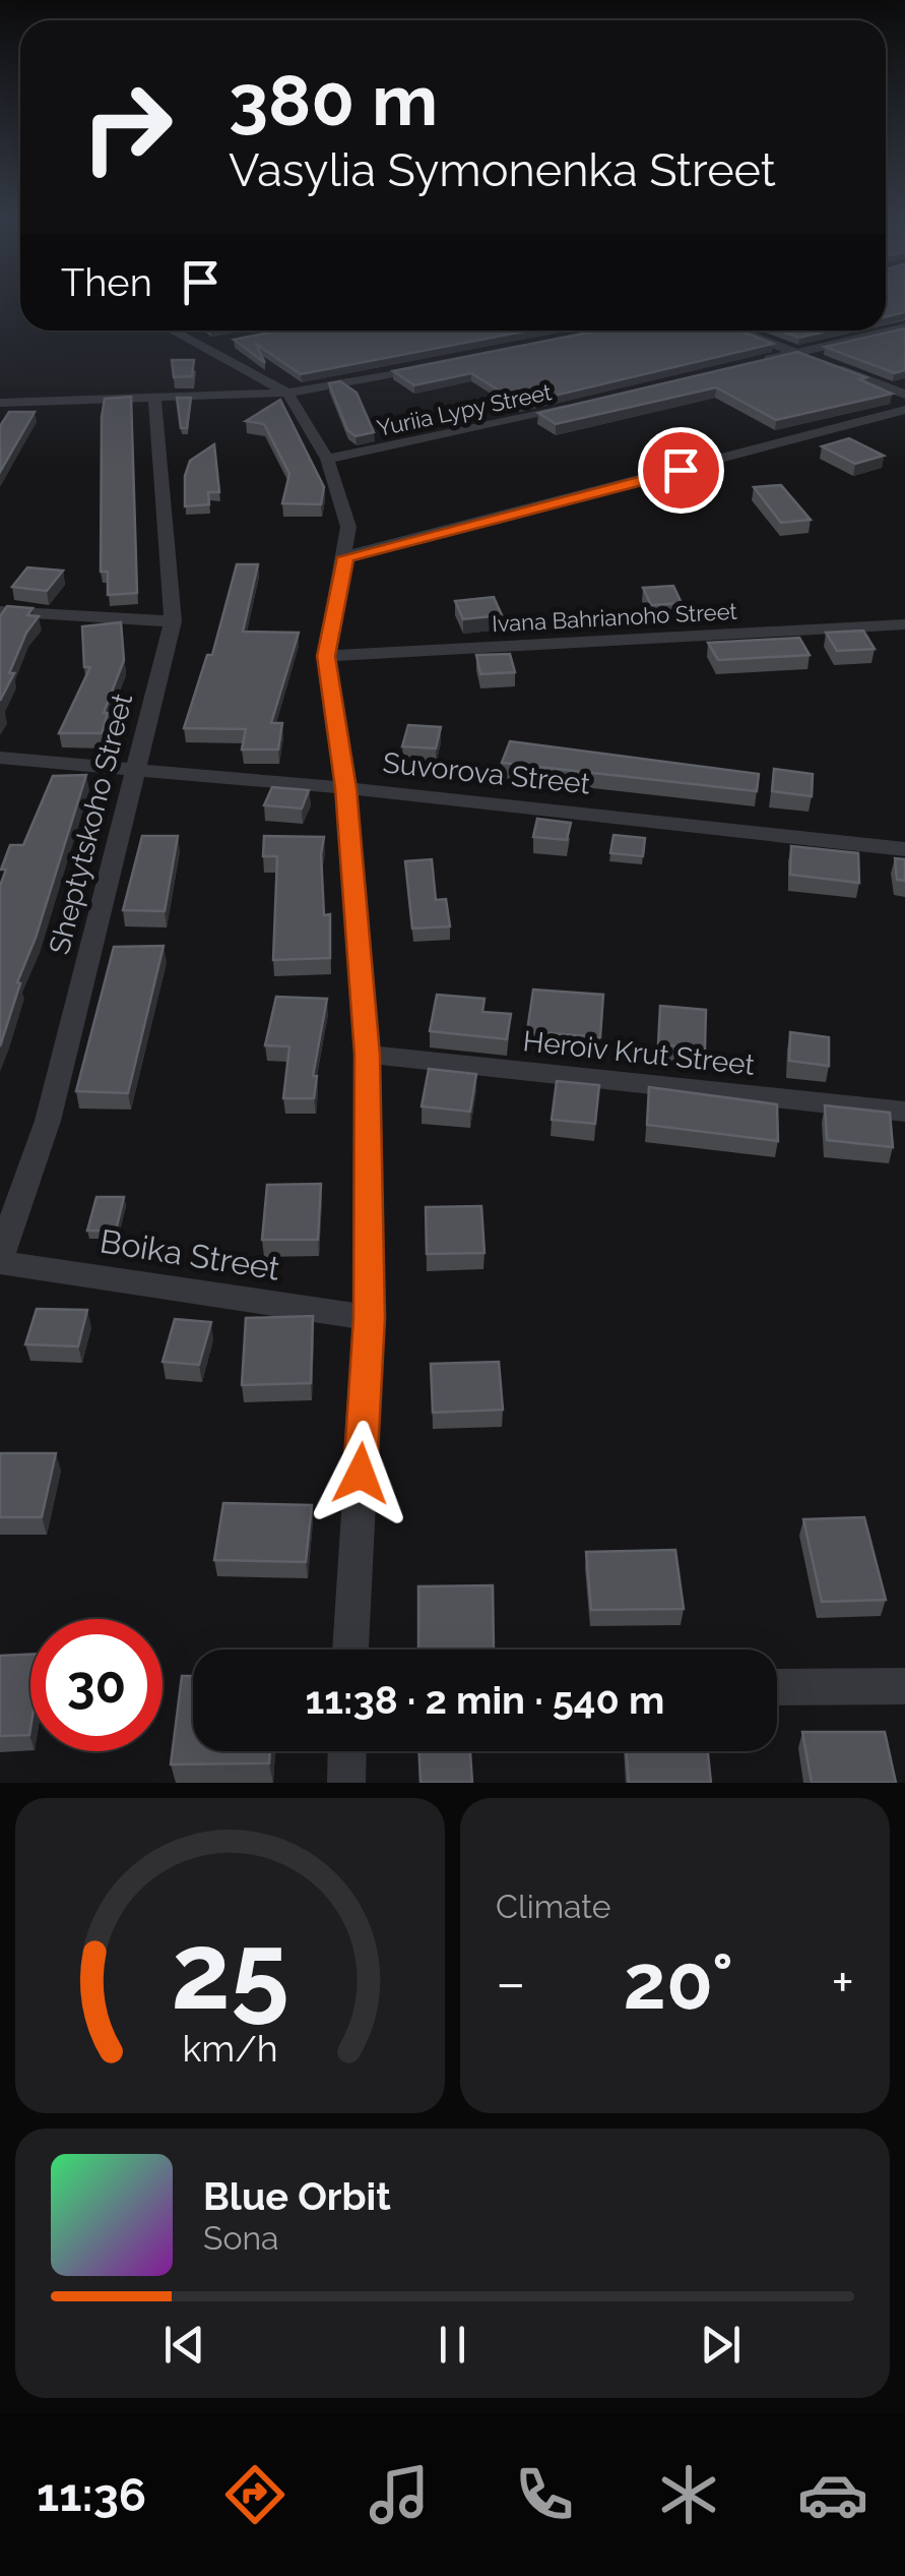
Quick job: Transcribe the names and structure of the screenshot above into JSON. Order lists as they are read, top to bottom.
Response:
{
  "streets": {
    "street": [
      "Yuriia Lypy Street",
      "Ivana Bahrianoho Street",
      "Suvorova Street",
      "Sheptytskoho Street",
      "Heroiv Krut Street",
      "Boika Street"
    ]
  },
  "crossings": [
    ["Suvorova Street", "Sheptytskoho Street"],
    ["Sheptytskoho Street", "Boika Street"]
  ],
  "page": {
    "turn": ["380 m", "Vasylia Symonenka Street"],
    "then": "Then",
    "limit": "30",
    "trip": "11:38 · 2 min · 540 m",
    "tile": "Climate",
    "heat": ["−", "20°", "+"],
    "song": ["Blue Orbit", "Sona"],
    "tabs": "11:36",
    "gauge": ["25", "km/h"]
  }
}
